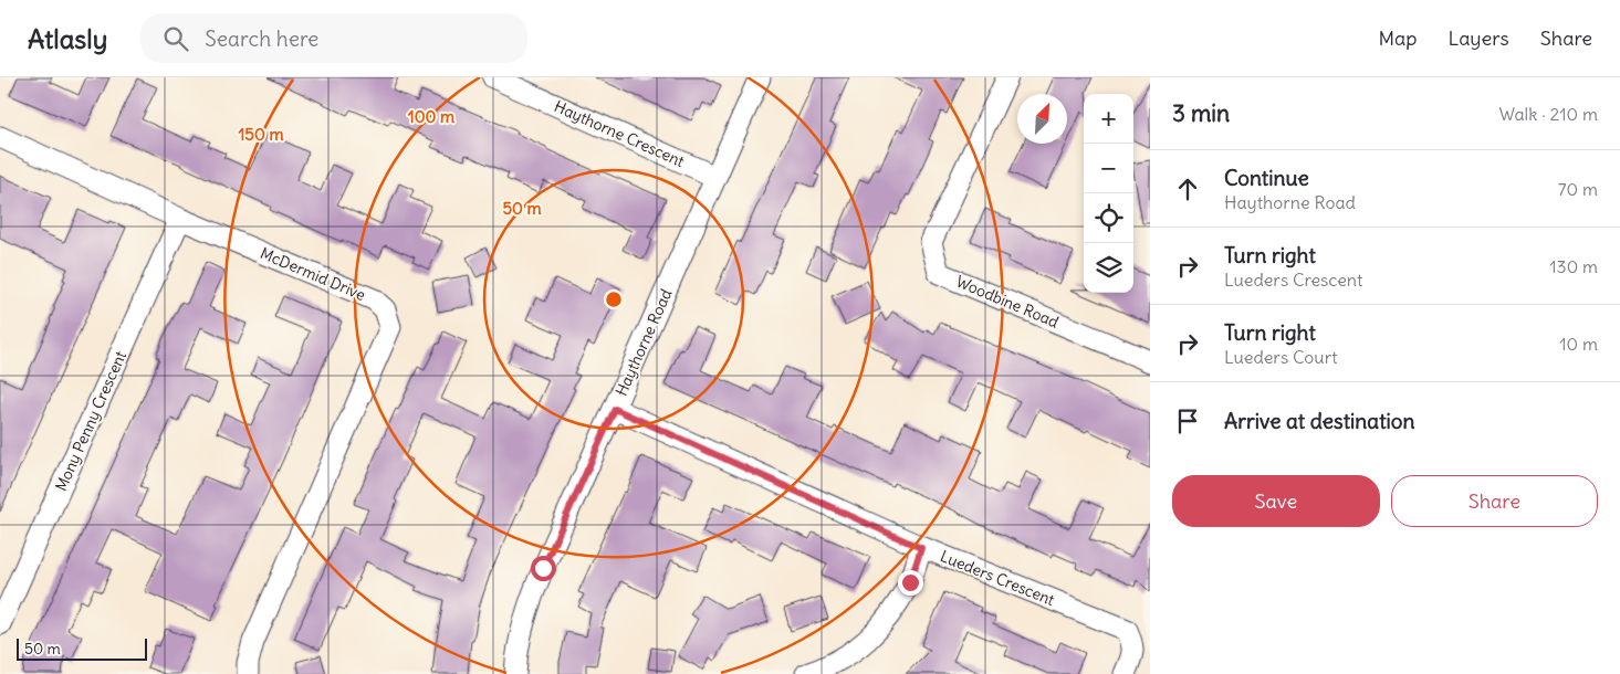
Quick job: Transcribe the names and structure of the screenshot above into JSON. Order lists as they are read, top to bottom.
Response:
{
  "streets": {
    "street": [
      "Haythorne Crescent",
      "McDermid Drive",
      "Woodbine Road",
      "Haythorne Road",
      "Mony Penny Crescent",
      "Lueders Crescent"
    ]
  },
  "crossings": [
    ["Haythorne Crescent", "Haythorne Road"],
    ["McDermid Drive", "Mony Penny Crescent"],
    ["Haythorne Road", "Lueders Crescent"]
  ],
  "scale_bar": "50 m",
  "north": "top right",
  "page": {
    "header": "Atlasly",
    "search": "Search here",
    "nav": ["Map", "Layers", "Share"],
    "heading": ["3 min", "Walk · 210 m"],
    "map_buttons": ["+", "−"],
    "list": [
      ["Continue", "Haythorne Road", "70 m"],
      ["Turn right", "Lueders Crescent", "130 m"],
      ["Turn right", "Lueders Court", "10 m"],
      "Arrive at destination"
    ],
    "buttons": ["Save", "Share"],
    "scale": "50 m"
  },
  "rings": ["100 m", "150 m", "50 m"]
}
